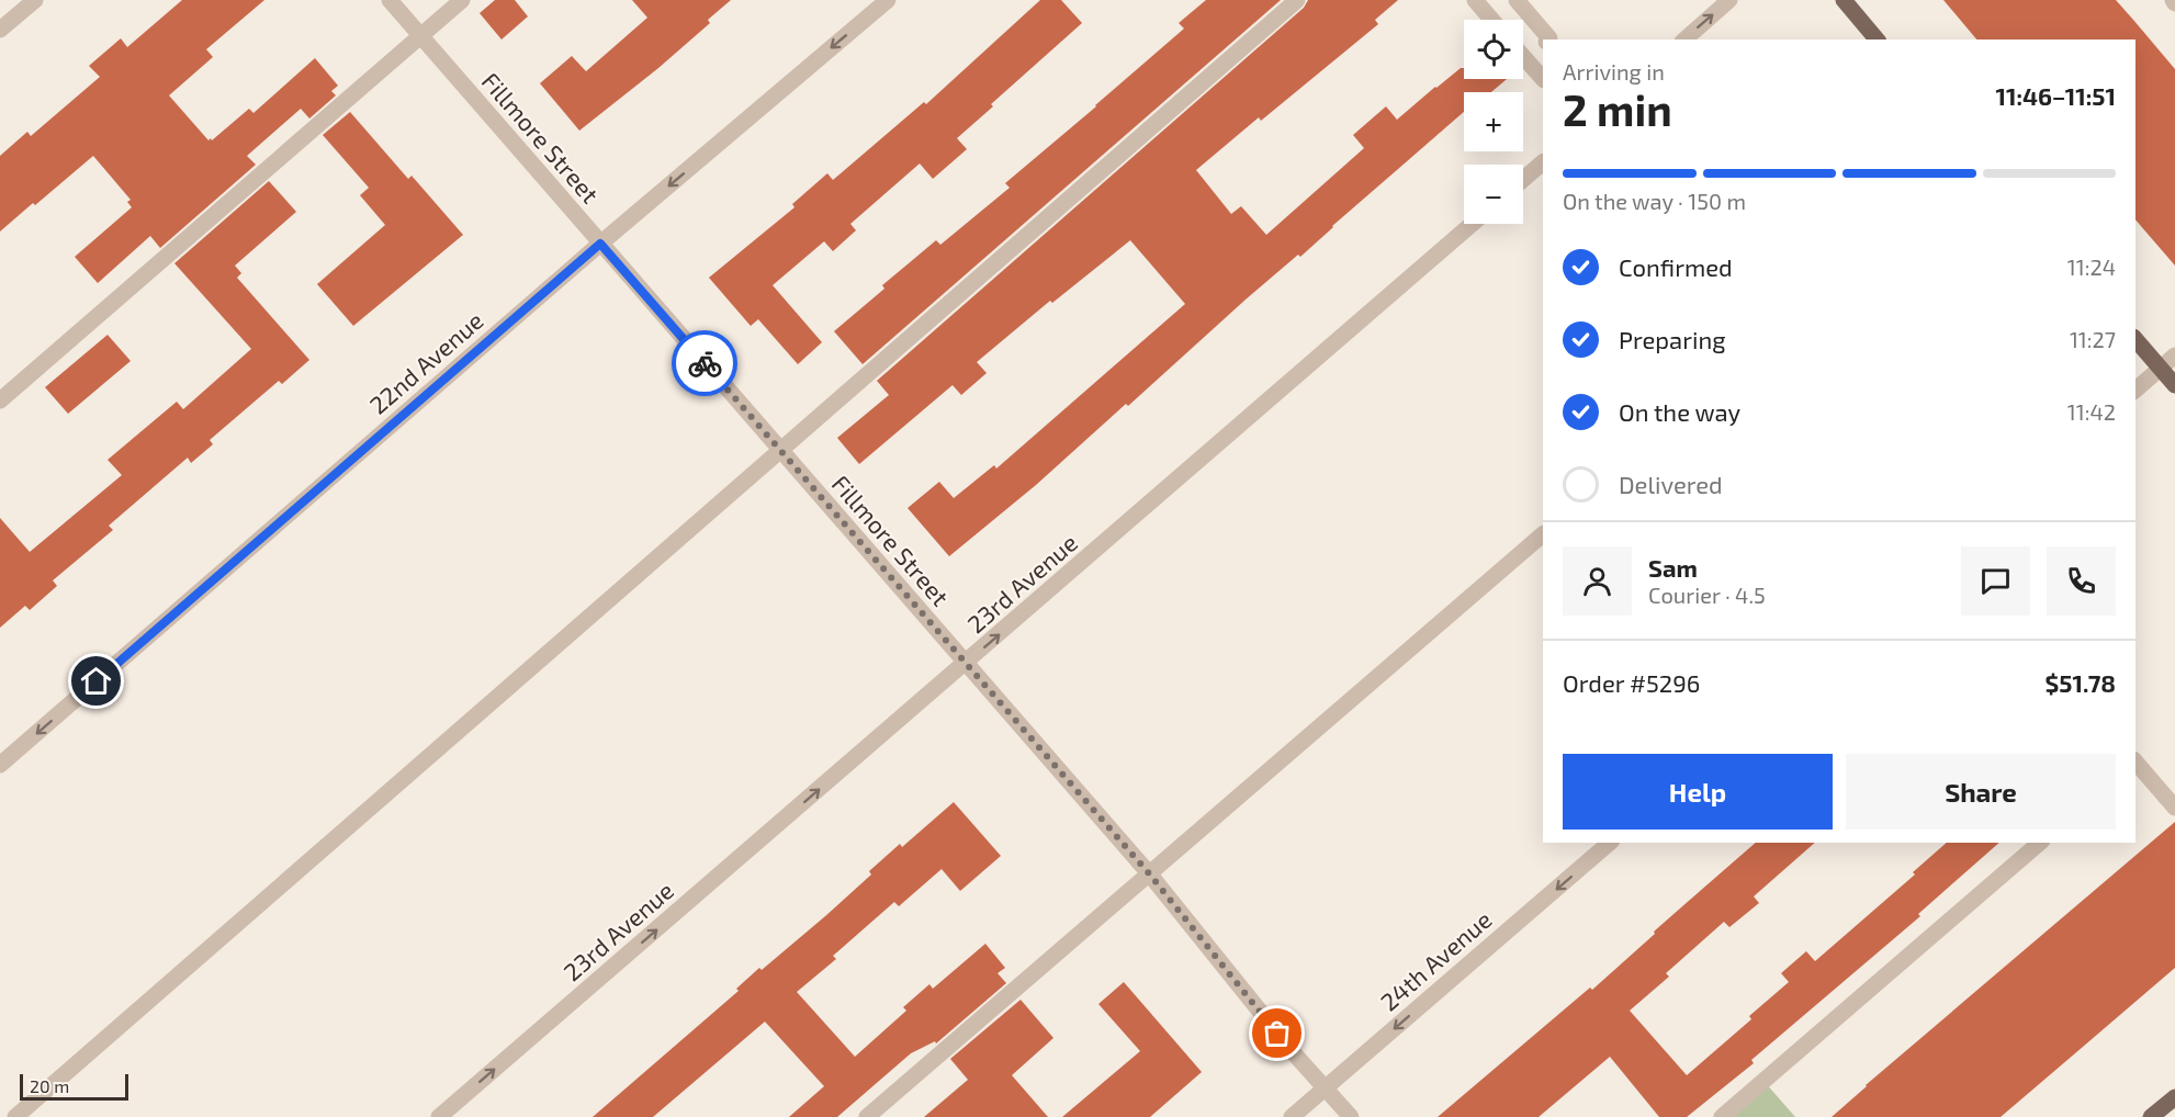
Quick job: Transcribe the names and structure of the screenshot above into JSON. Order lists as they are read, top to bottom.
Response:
{
  "streets": {
    "street": [
      "Fillmore Street",
      "22nd Avenue",
      "23rd Avenue",
      "24th Avenue"
    ]
  },
  "crossings": [
    ["Fillmore Street", "22nd Avenue"],
    ["Fillmore Street", "23rd Avenue"],
    ["Fillmore Street", "24th Avenue"]
  ],
  "one_way": ["22nd Avenue", "23rd Avenue", "24th Avenue"],
  "scale_bar": "20 m",
  "page": {
    "map_buttons": ["+", "−"],
    "heading": ["2 min", "Arriving in", "11:46–11:51"],
    "panel": [
      "Sam",
      "Courier · 4.5",
      "Order #5296",
      "$51.78"
    ],
    "bar": "On the way · 150 m",
    "list": [
      ["Confirmed", "11:24"],
      ["Preparing", "11:27"],
      ["On the way", "11:42"],
      "Delivered"
    ],
    "buttons": ["Help", "Share"],
    "scale": "20 m"
  }
}
